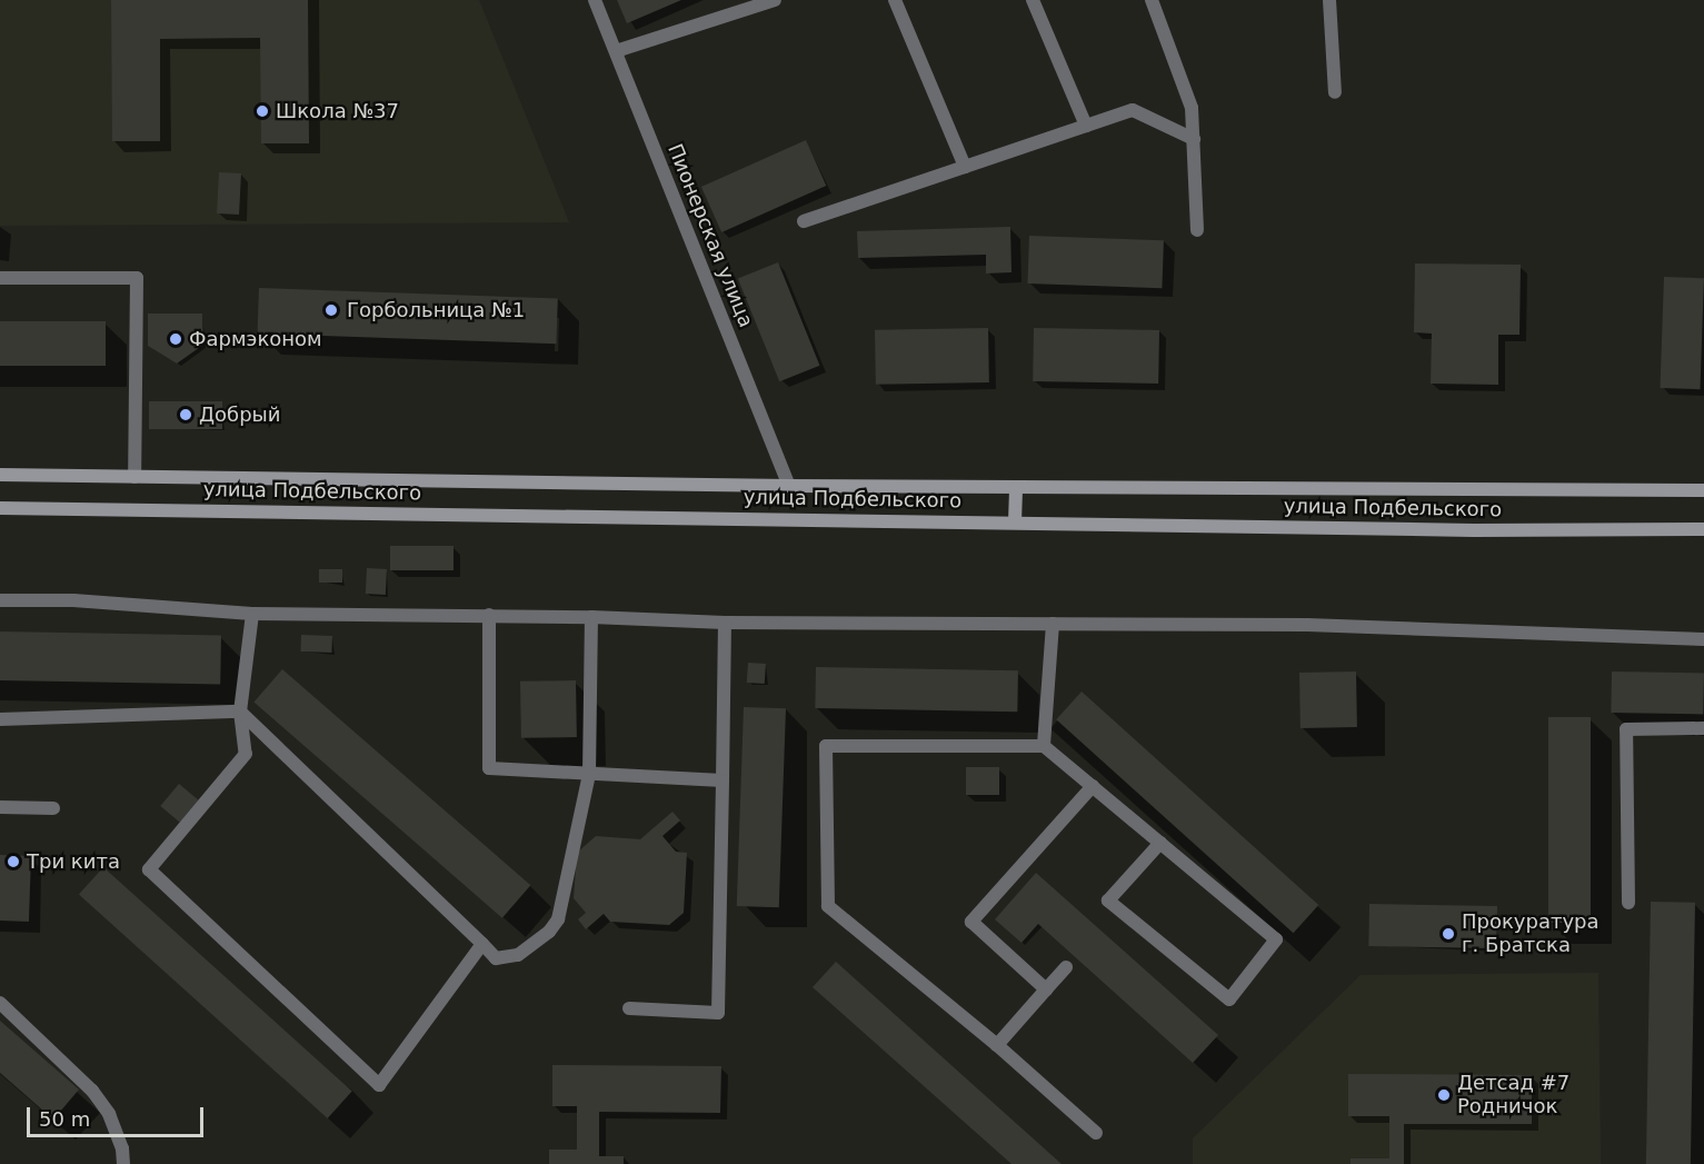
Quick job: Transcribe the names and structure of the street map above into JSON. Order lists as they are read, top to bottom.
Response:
{
  "streets": {
    "main road": ["улица Подбельского"],
    "street": ["Пионерская улица"]
  },
  "crossings": [
    ["Пионерская улица", "улица Подбельского"]
  ],
  "places": [
    "Школа №37",
    "Горбольница №1",
    "Фармэконом",
    "Добрый",
    "Три кита",
    "Прокуратура г. Братска",
    "Детсад #7 Родничок"
  ],
  "scale_bar": "50 m"
}
